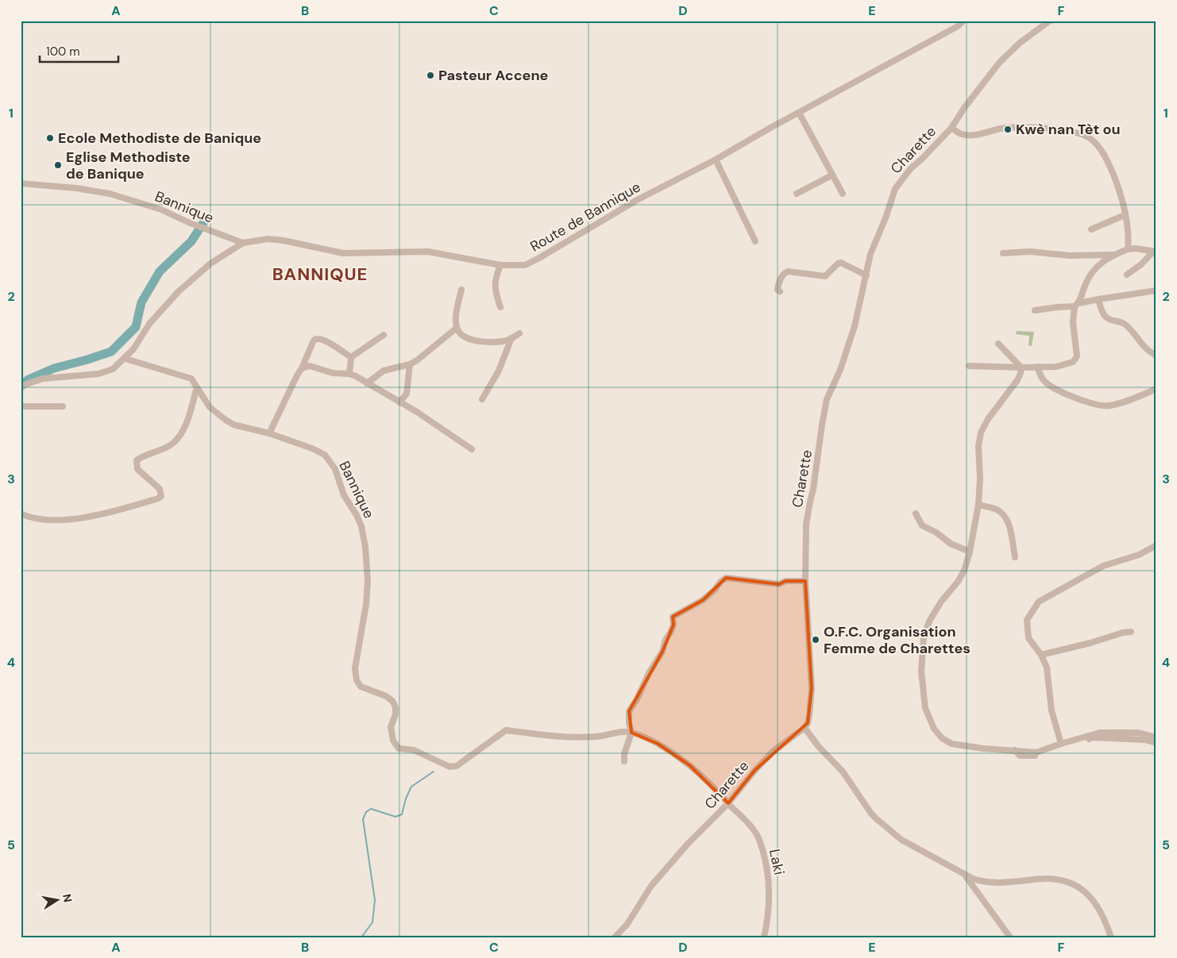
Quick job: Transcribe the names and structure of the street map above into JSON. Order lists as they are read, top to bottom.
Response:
{
  "streets": {
    "street": [
      "Charette",
      "Bannique",
      "Route de Bannique",
      "Laki"
    ]
  },
  "crossings": [
    ["Charette", "Laki"],
    ["Bannique", "Route de Bannique"],
    ["Bannique", "Laki"]
  ],
  "districts": ["BANNIQUE"],
  "places": [
    "Pasteur Accene",
    "Kwè nan Tèt ou",
    "Ecole Methodiste de Banique",
    "Eglise Methodiste de Banique",
    "O.F.C. Organisation Femme de Charettes"
  ],
  "scale_bar": "100 m",
  "north": "right",
  "grid": {
    "columns": [
      "A",
      "B",
      "C",
      "D",
      "E",
      "F"
    ],
    "rows": [
      "1",
      "2",
      "3",
      "4",
      "5"
    ]
  }
}
